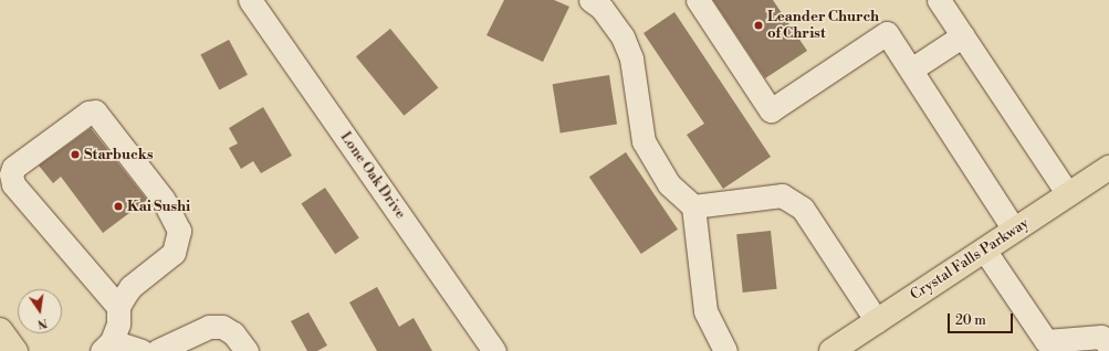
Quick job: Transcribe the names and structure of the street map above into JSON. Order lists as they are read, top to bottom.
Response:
{
  "streets": {
    "main road": ["Crystal Falls Parkway"],
    "street": ["Lone Oak Drive"]
  },
  "places": ["Leander Church of Christ", "Starbucks", "Kai Sushi"],
  "scale_bar": "20 m",
  "north": "bottom"
}
